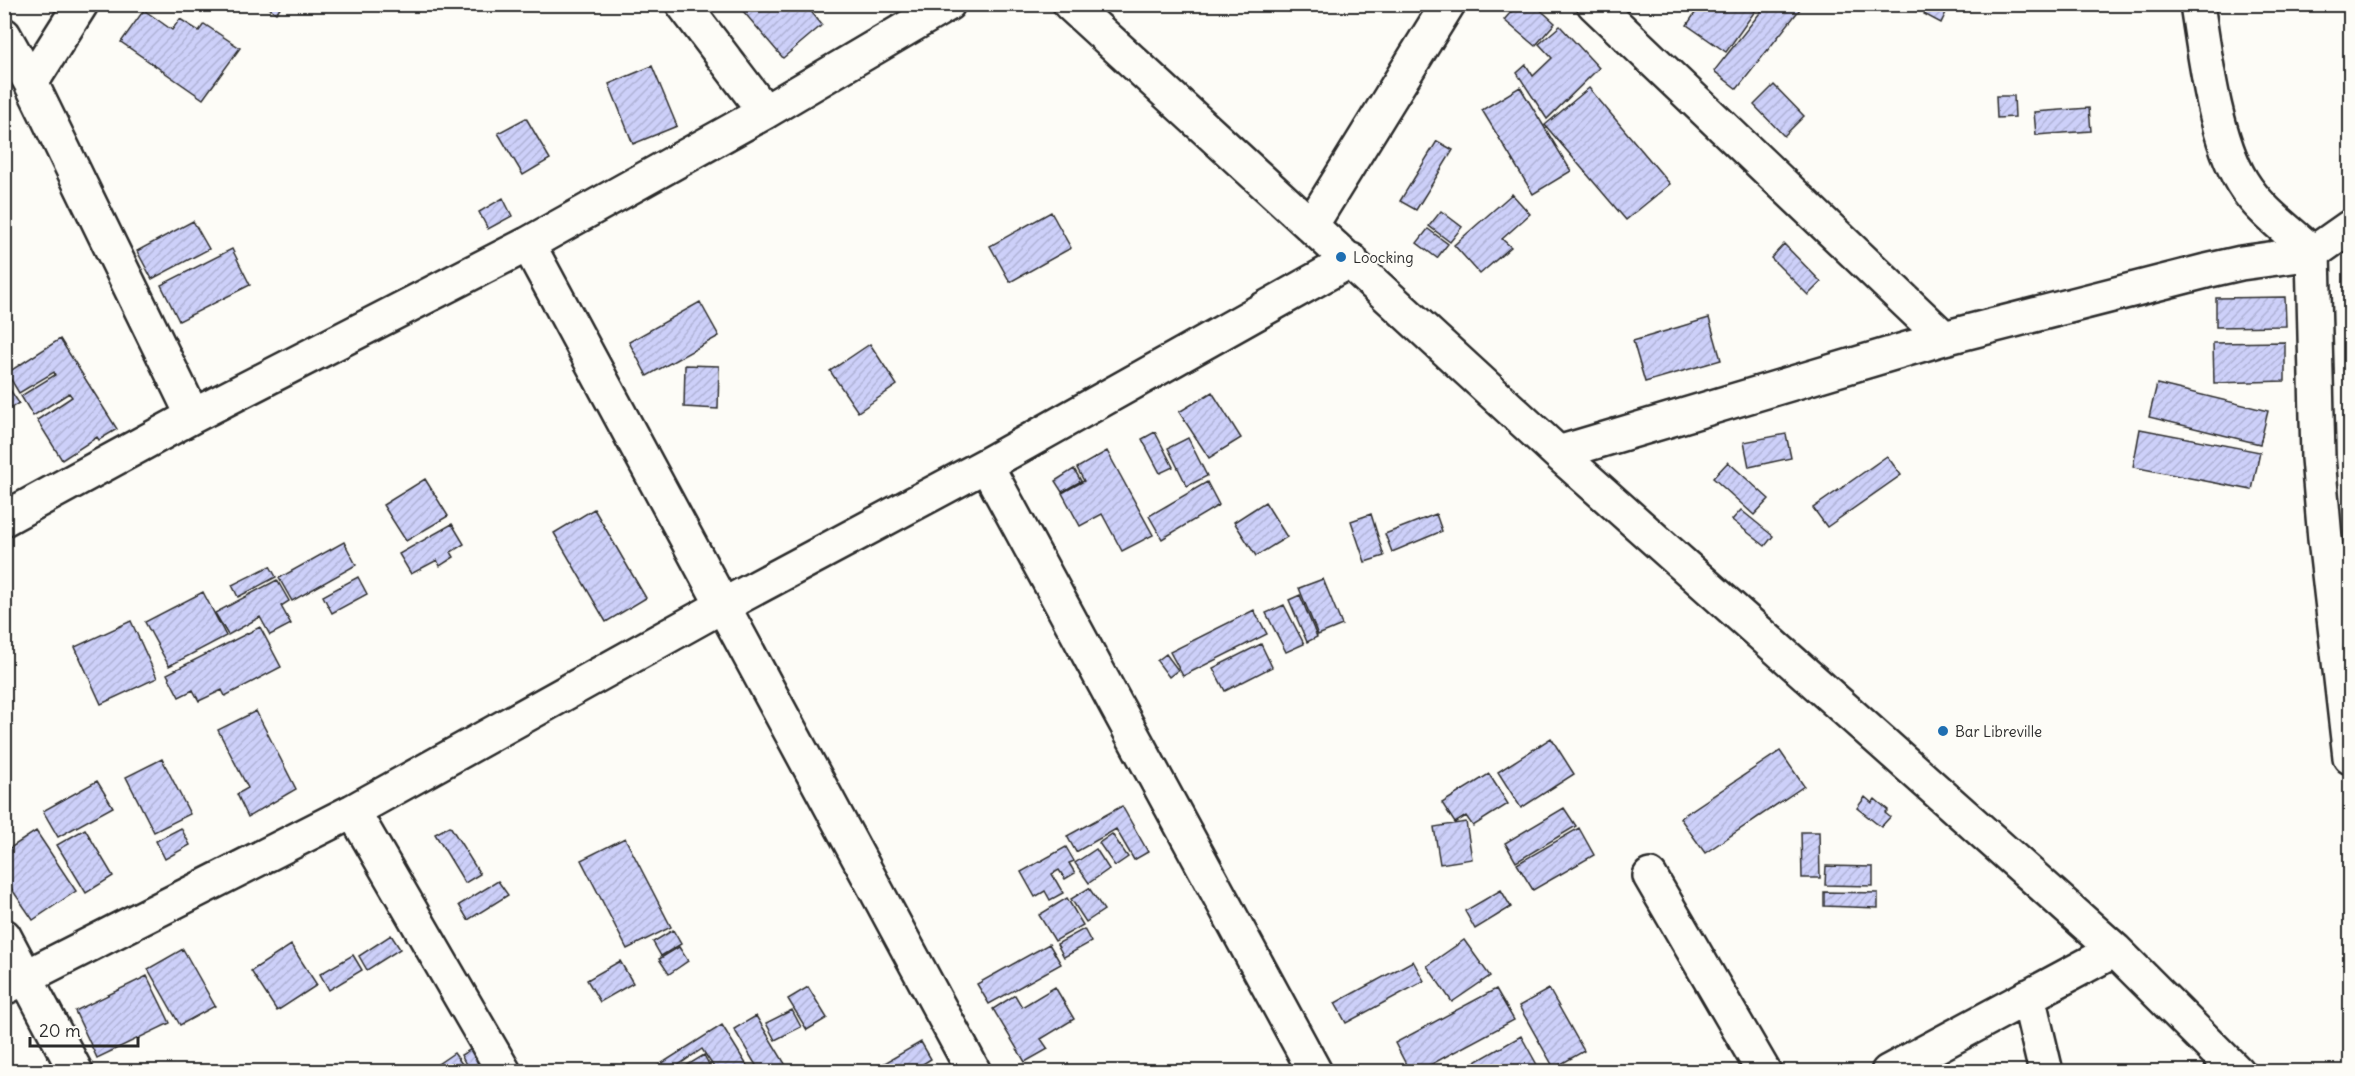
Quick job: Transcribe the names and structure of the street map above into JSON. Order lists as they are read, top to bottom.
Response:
{
  "places": ["Loocking", "Bar Libreville"],
  "scale_bar": "20 m"
}
